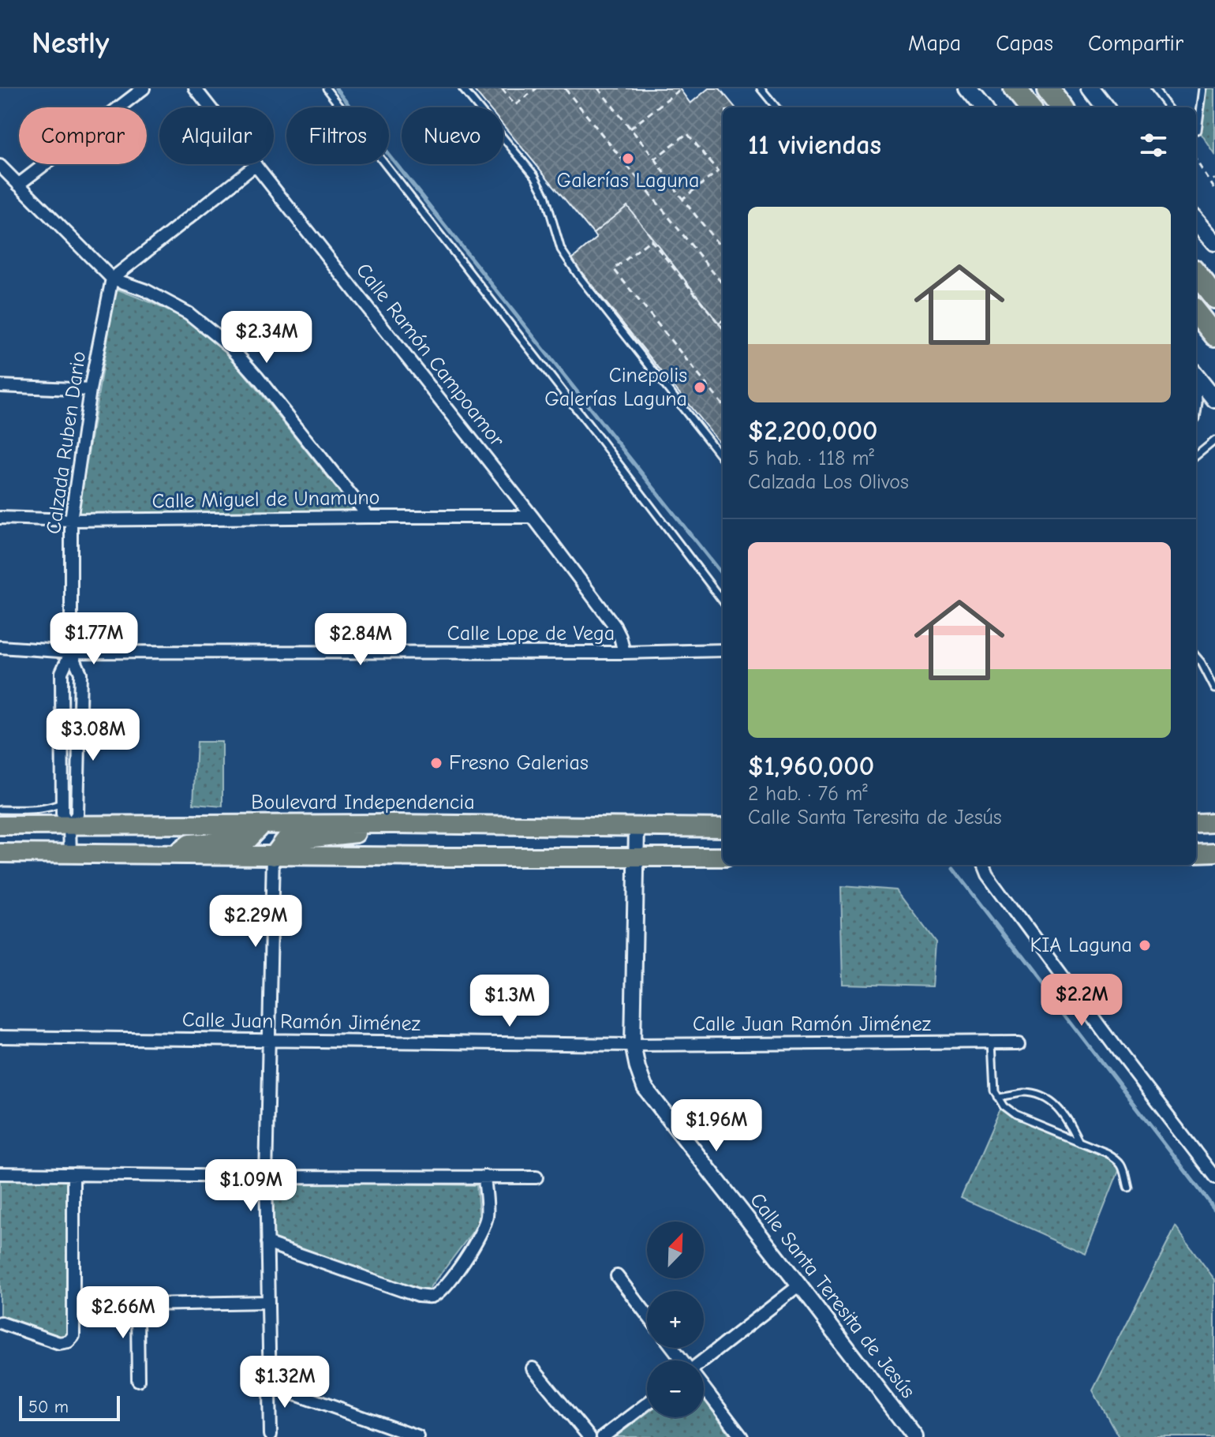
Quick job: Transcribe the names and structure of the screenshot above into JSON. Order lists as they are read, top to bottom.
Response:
{
  "streets": {
    "main road": ["Boulevard Independencia"],
    "street": [
      "Calle Ramón Campoamor",
      "Calzada Ruben Dario",
      "Calle Miguel de Unamuno",
      "Calle Lope de Vega",
      "Calle Juan Ramón Jiménez",
      "Calle Santa Teresita de Jesús"
    ]
  },
  "crossings": [
    ["Calle Ramón Campoamor", "Calle Miguel de Unamuno"],
    ["Calle Ramón Campoamor", "Calle Lope de Vega"],
    ["Calzada Ruben Dario", "Calle Miguel de Unamuno"],
    ["Calzada Ruben Dario", "Calle Lope de Vega"],
    ["Calzada Ruben Dario", "Boulevard Independencia"],
    ["Boulevard Independencia", "Calle Santa Teresita de Jesús"],
    ["Calle Juan Ramón Jiménez", "Calle Santa Teresita de Jesús"]
  ],
  "places": [
    "Galerías Laguna",
    "Cinepolis Galerías Laguna",
    "Fresno Galerias",
    "KIA Laguna"
  ],
  "scale_bar": "50 m",
  "north": "top right",
  "page": {
    "header": "Nestly",
    "nav": ["Mapa", "Capas", "Compartir"],
    "chip": [
      "Comprar",
      "Alquilar",
      "Filtros",
      "Nuevo"
    ],
    "heading": "11 viviendas",
    "list": [
      {
        "name": "$2,200,000",
        "note": "5 hab. · 118 m² · Calzada Los Olivos"
      },
      {
        "name": "$1,960,000",
        "note": "2 hab. · 76 m² · Calle Santa Teresita de Jesús"
      }
    ],
    "price": [
      "$2.34M",
      "$1.77M",
      "$2.84M",
      "$3.08M",
      "$2.29M",
      "$2.2M",
      "$1.3M",
      "$1.96M",
      "$1.09M",
      "$2.66M",
      "$1.32M"
    ],
    "map_buttons": ["+", "−"],
    "scale": "50 m"
  }
}
